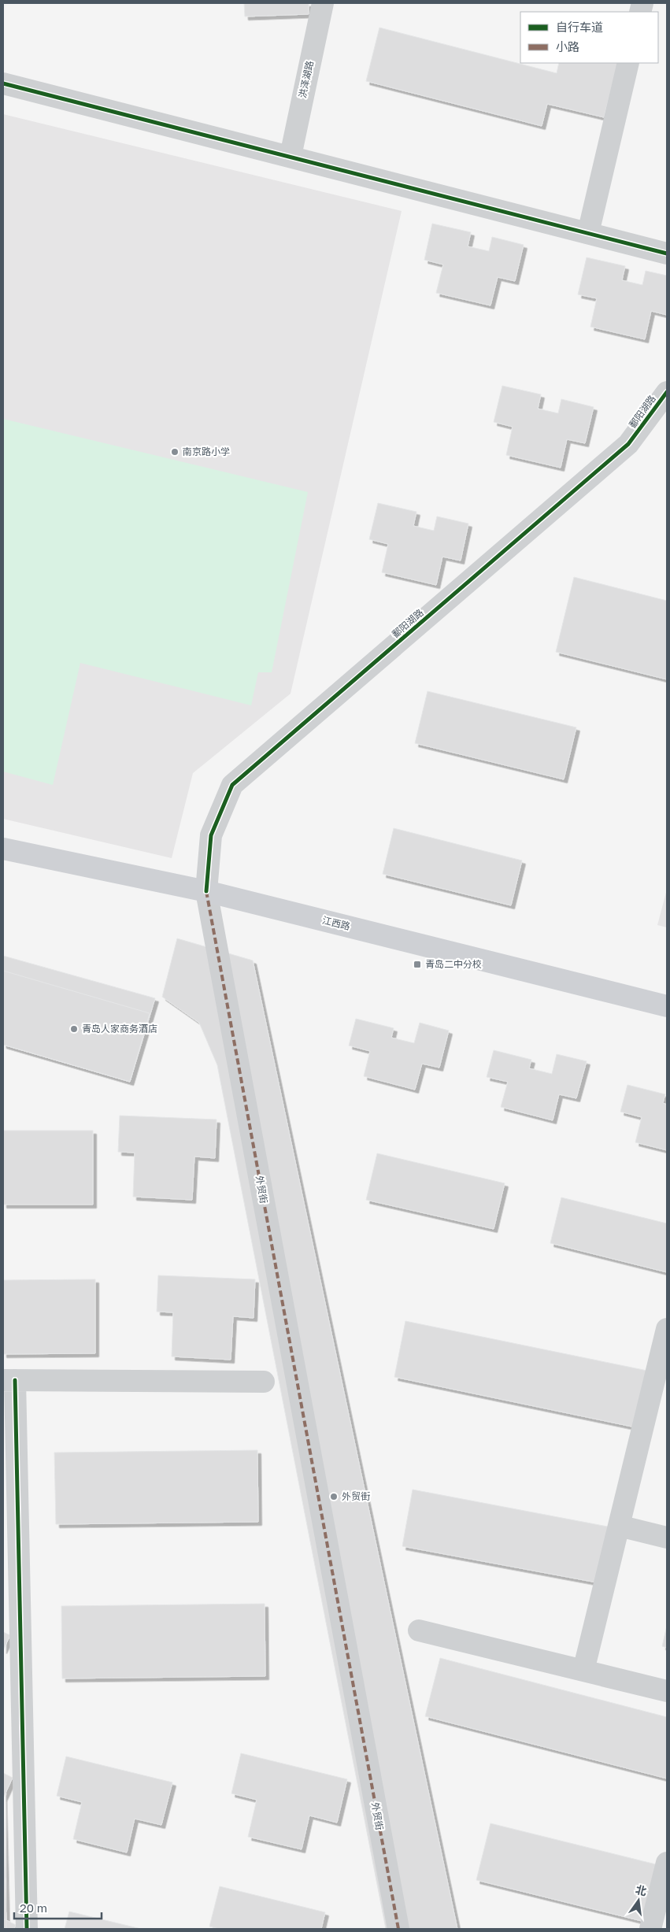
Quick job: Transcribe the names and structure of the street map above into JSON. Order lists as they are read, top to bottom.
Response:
{
  "streets": {
    "main road": ["江西路"],
    "street": ["洪泽湖路", "鄱阳湖路", "外贸街"]
  },
  "crossings": [
    ["鄱阳湖路", "江西路"],
    ["鄱阳湖路", "外贸街"],
    ["江西路", "外贸街"]
  ],
  "places": {
    "other": ["南京路小学", "青岛人家商务酒店", "外贸街"],
    "transit": ["青岛二中分校"]
  },
  "legend": ["自行车道", "小路"],
  "scale_bar": "20 m",
  "north": "top"
}
